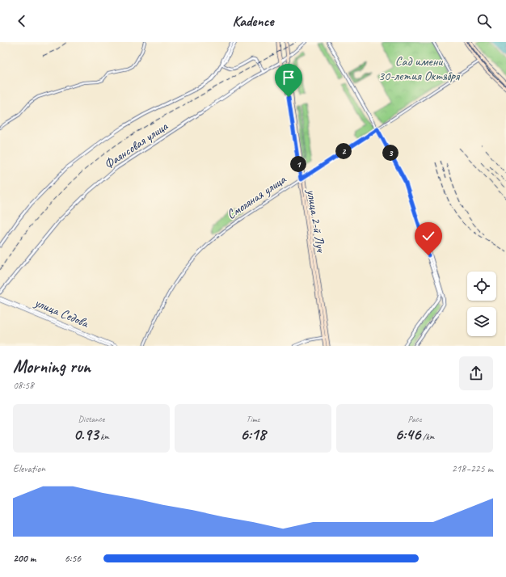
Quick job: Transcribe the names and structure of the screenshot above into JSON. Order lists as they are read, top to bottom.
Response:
{
  "streets": {
    "main road": ["улица 2-й Луч"],
    "street": ["Фаянсовая улица", "Смоляная улица", "улица Седова"]
  },
  "crossings": [
    ["Фаянсовая улица", "улица 2-й Луч"],
    ["Смоляная улица", "улица 2-й Луч"]
  ],
  "parks": ["Сад имени 30-летия Октября"],
  "page": {
    "header": "Kadence",
    "pins": ["2", "3", "1"],
    "heading": ["Morning run", "08:58"],
    "stats": [
      ["Distance", "0.93 km"],
      ["Time", "6:18"],
      ["Pace", "6:46 /km"]
    ],
    "chart": ["Elevation", "218–225 m"],
    "list": [
      {
        "name": "200 m",
        "note": "6:56"
      }
    ]
  }
}
